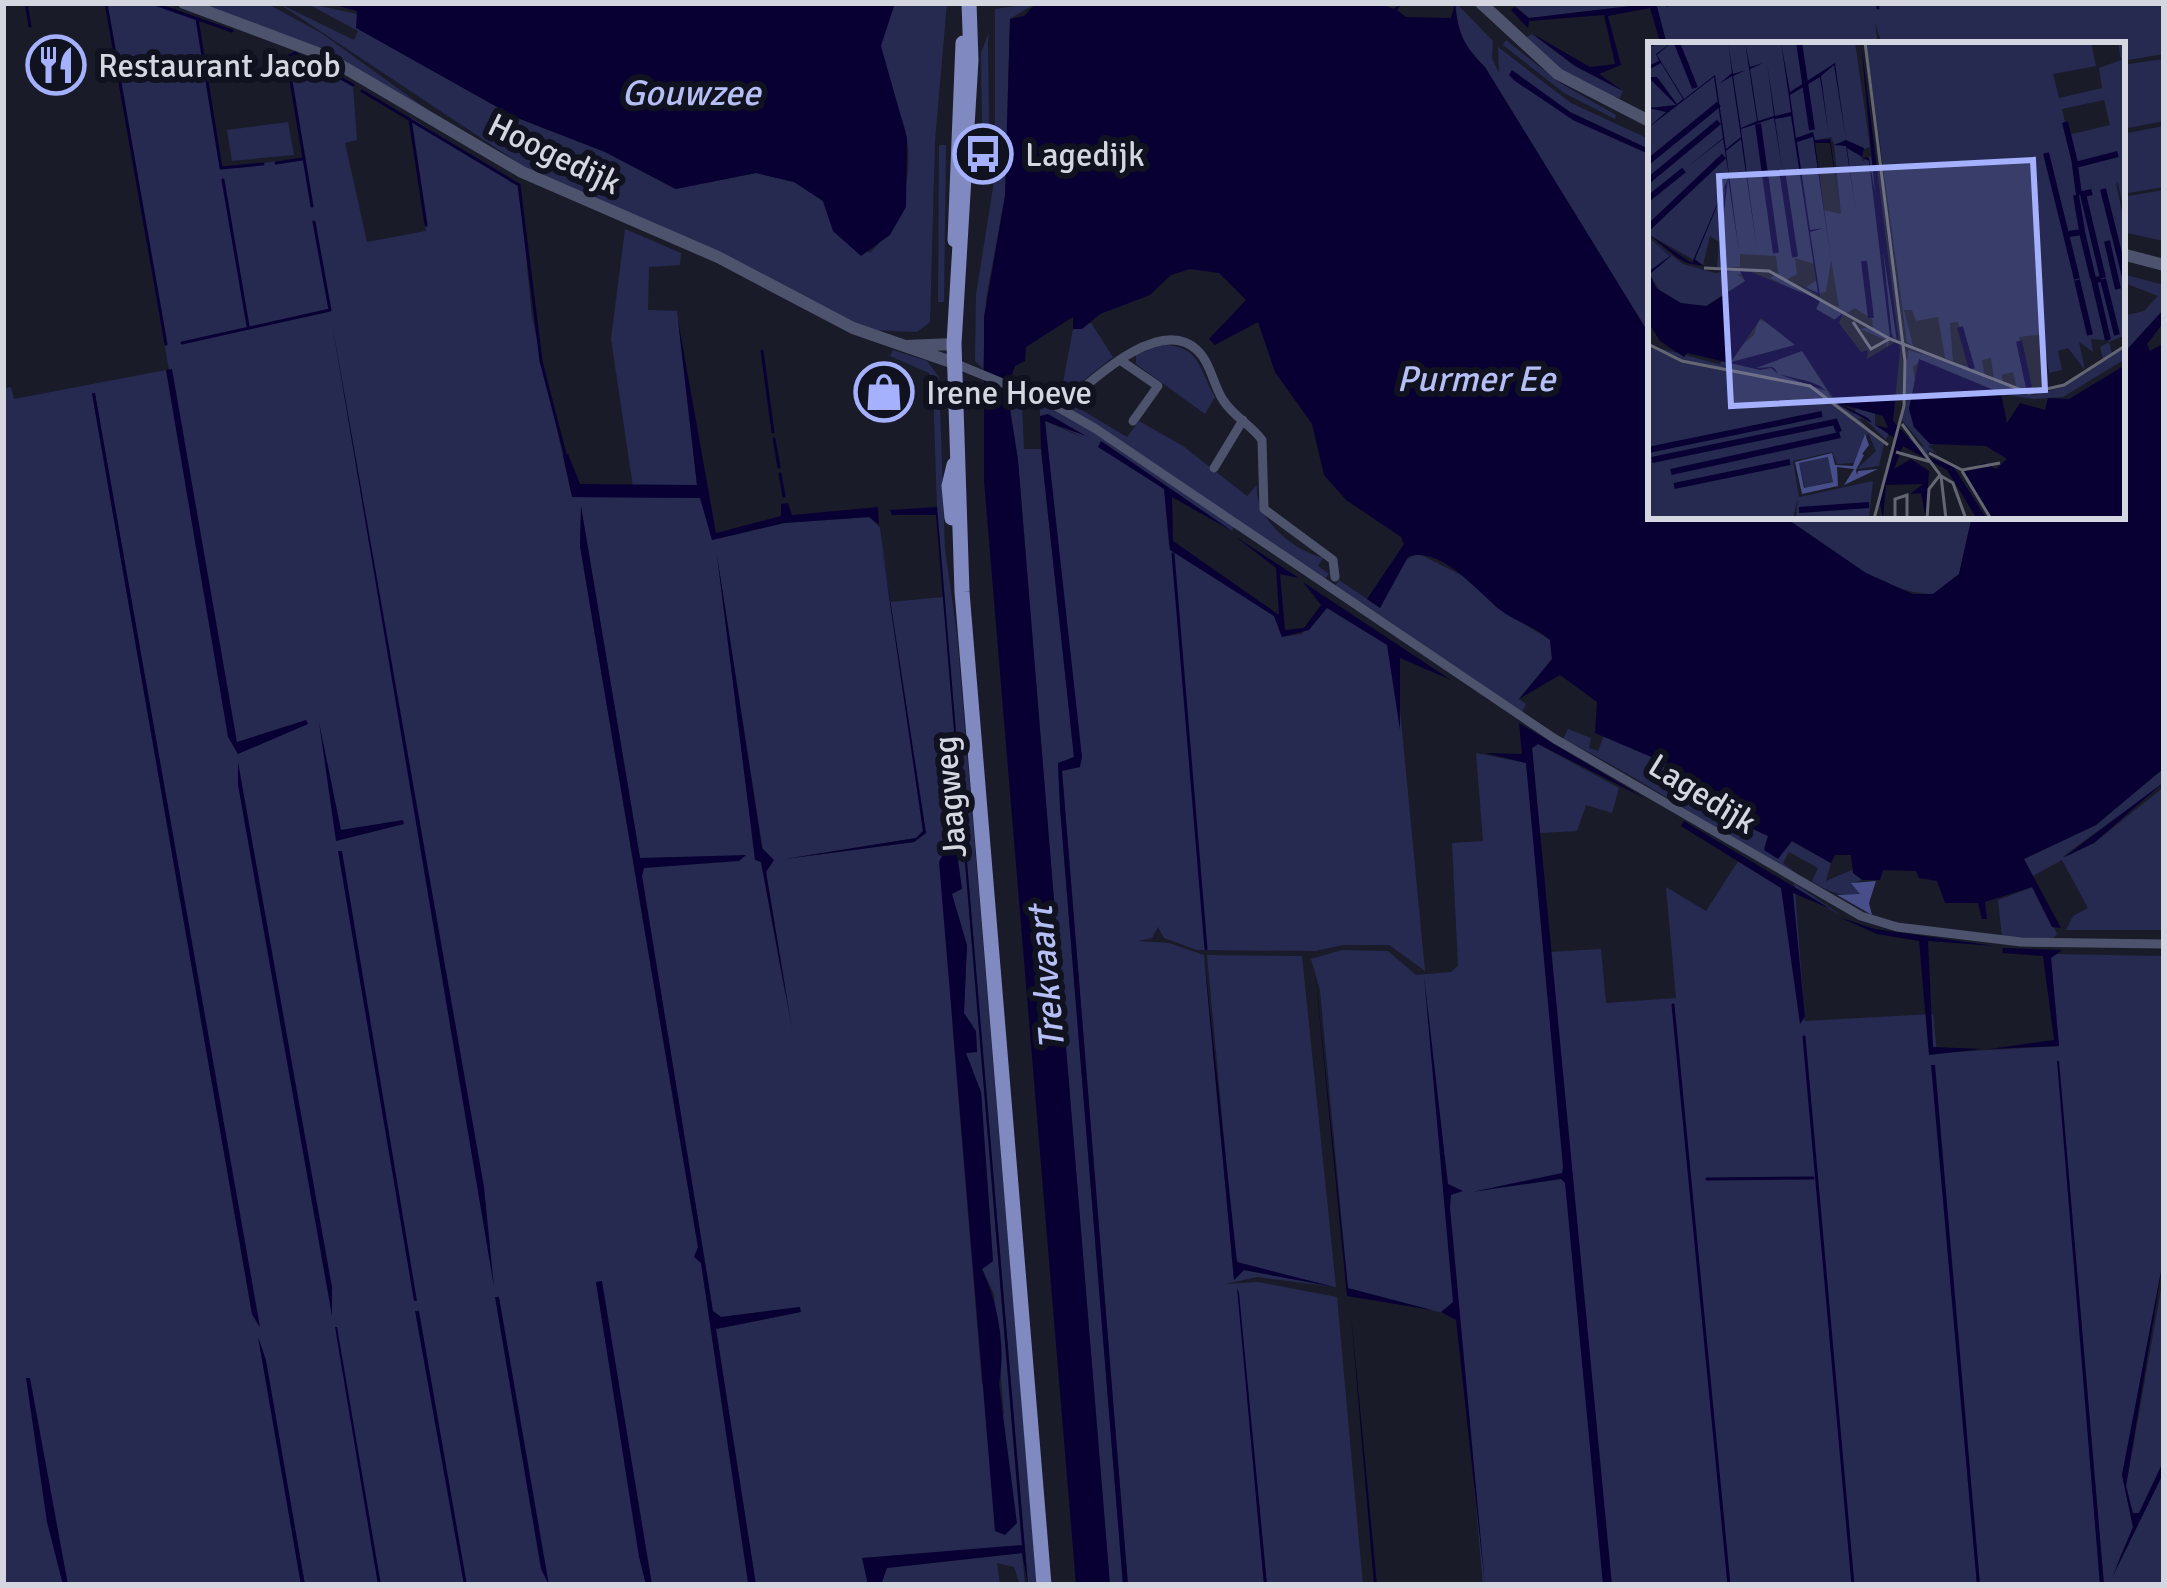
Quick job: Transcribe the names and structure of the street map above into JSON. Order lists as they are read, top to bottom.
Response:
{
  "streets": {
    "main road": ["Jaagweg"],
    "street": ["Hoogedijk", "Lagedijk"]
  },
  "crossings": [
    ["Hoogedijk", "Lagedijk"],
    ["Hoogedijk", "Jaagweg"],
    ["Lagedijk", "Jaagweg"]
  ],
  "water": ["Gouwzee", "Purmer Ee", "Trekvaart"],
  "places": {
    "restaurant": ["Restaurant Jacob"],
    "bus stop": ["Lagedijk"],
    "shop": ["Irene Hoeve"]
  }
}
